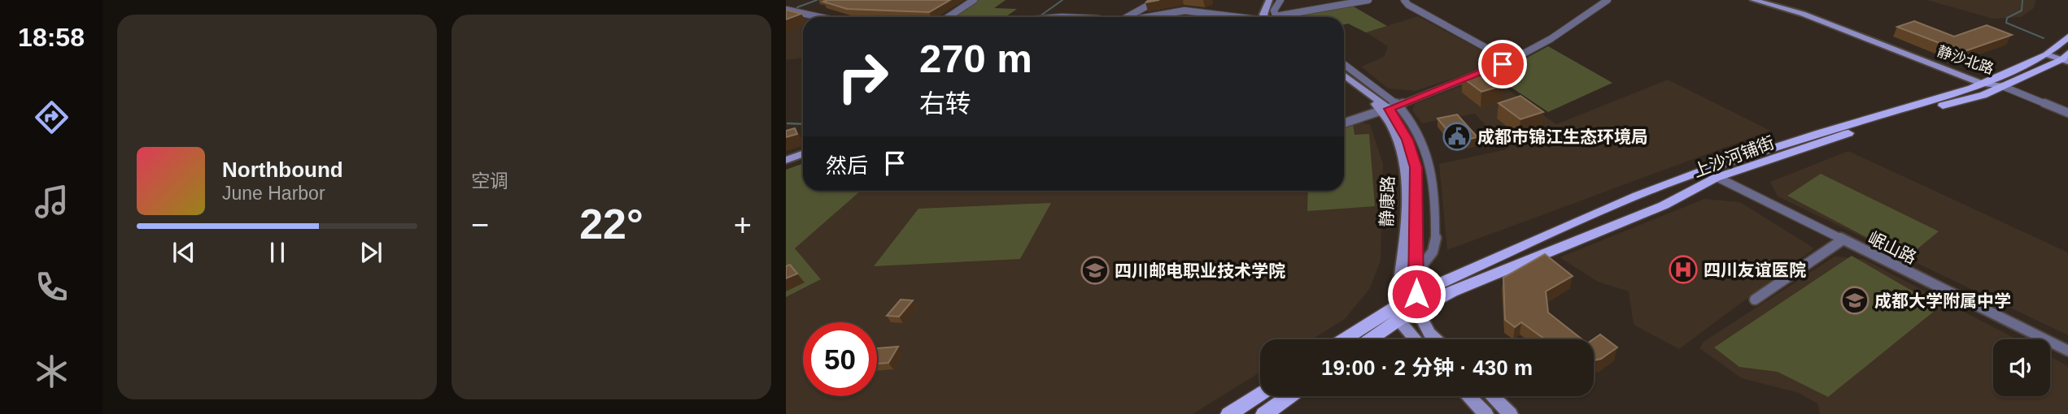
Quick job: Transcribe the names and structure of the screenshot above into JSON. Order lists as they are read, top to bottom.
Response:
{
  "streets": {
    "main road": ["静沙北路", "上沙河铺街", "静康路"],
    "street": ["岷山路"]
  },
  "crossings": [
    ["静沙北路", "上沙河铺街"],
    ["上沙河铺街", "静康路"],
    ["上沙河铺街", "岷山路"]
  ],
  "places": {
    "public building": ["成都市锦江生态环境局"],
    "hospital": ["四川友谊医院"],
    "school or university": ["四川邮电职业技术学院", "成都大学附属中学"]
  },
  "page": {
    "tabs": "18:58",
    "tile": "空调",
    "turn": ["270 m", "右转"],
    "then": "然后",
    "song": ["Northbound", "June Harbor"],
    "heat": ["−", "22°", "+"],
    "limit": "50",
    "trip": "19:00 · 2 分钟 · 430 m"
  }
}
